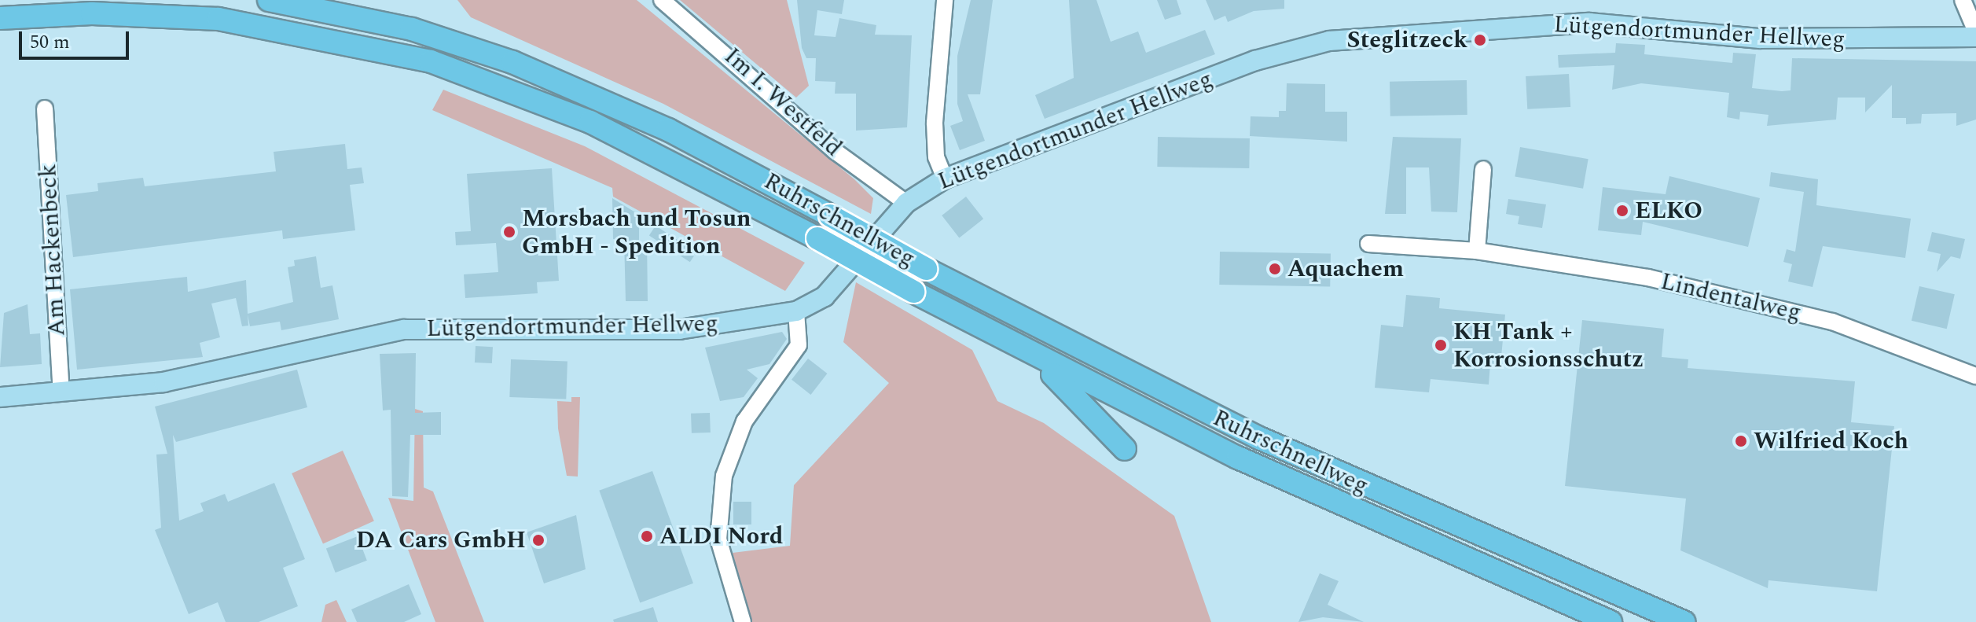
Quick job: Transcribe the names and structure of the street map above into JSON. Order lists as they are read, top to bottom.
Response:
{
  "streets": {
    "highway": ["Ruhrschnellweg"],
    "main road": ["Lütgendortmunder Hellweg"],
    "street": ["Im I. Westfeld", "Am Hackenbeck", "Lindentalweg"]
  },
  "crossings": [
    ["Lütgendortmunder Hellweg", "Im I. Westfeld"],
    ["Lütgendortmunder Hellweg", "Am Hackenbeck"]
  ],
  "places": [
    "Steglitzeck",
    "ELKO",
    "Morsbach und Tosun GmbH - Spedition",
    "Aquachem",
    "KH Tank + Korrosionsschutz",
    "Wilfried Koch",
    "ALDI Nord",
    "DA Cars GmbH"
  ],
  "scale_bar": "50 m"
}
